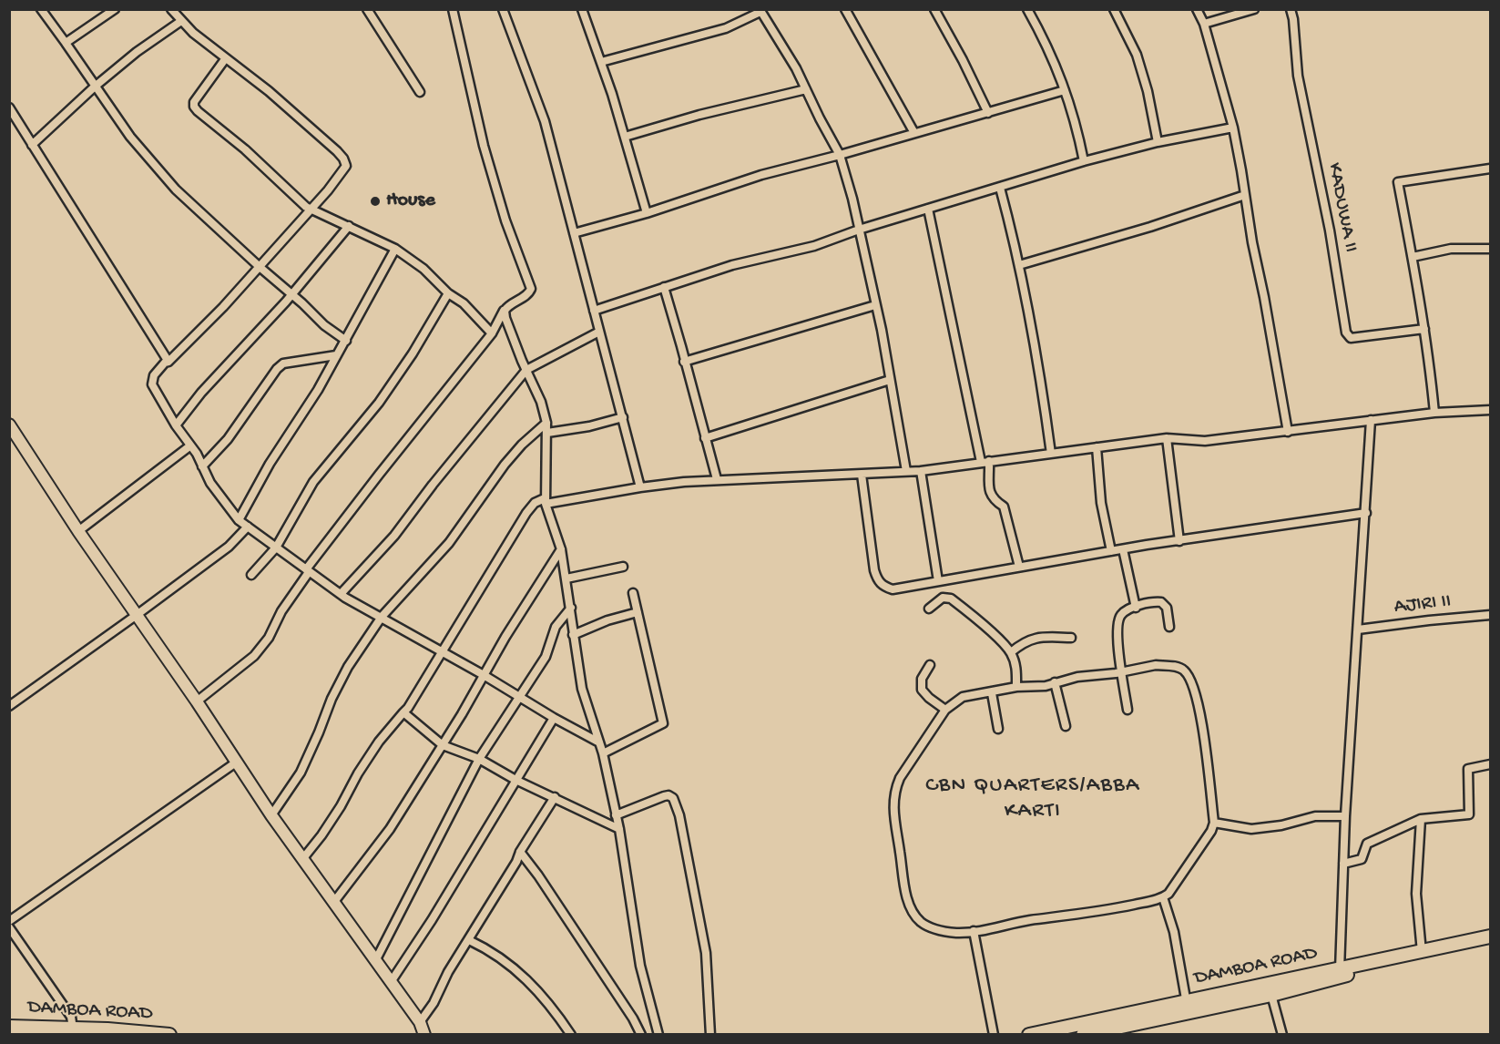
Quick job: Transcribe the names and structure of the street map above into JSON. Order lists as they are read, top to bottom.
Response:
{
  "streets": {
    "main road": ["DAMBOA ROAD"],
    "street": ["KADUWA II", "AJIRI II"]
  },
  "districts": ["CBN QUARTERS/ABBA KARTI"],
  "places": ["House"]
}
